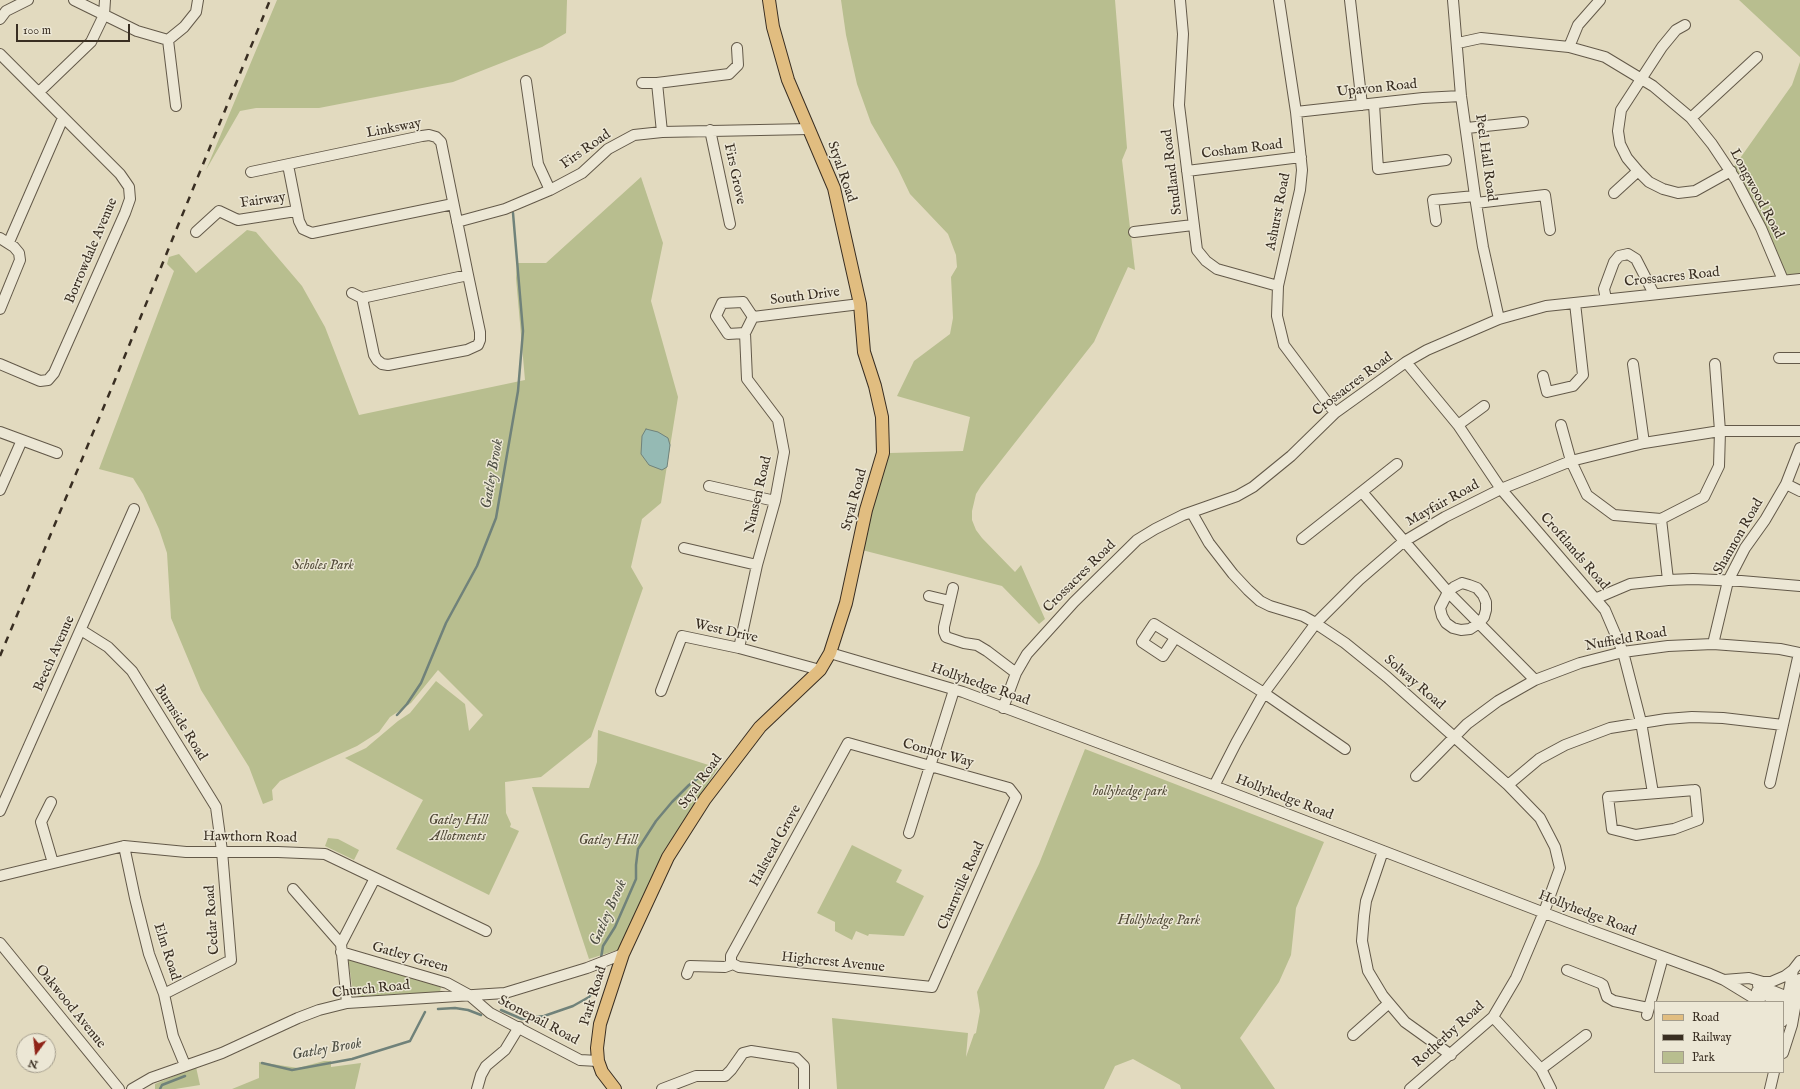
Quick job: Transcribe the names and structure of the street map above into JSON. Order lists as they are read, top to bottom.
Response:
{
  "streets": {
    "main road": ["Styal Road", "Park Road"],
    "street": [
      "Upavon Road",
      "Linksway",
      "Firs Road",
      "Cosham Road",
      "Peel Hall Road",
      "Studland Road",
      "Firs Grove",
      "Longwood Road",
      "Fairway",
      "Ashurst Road",
      "Borrowdale Avenue",
      "Crossacres Road",
      "South Drive",
      "Nansen Road",
      "Mayfair Road",
      "Shannon Road",
      "Croftlands Road",
      "West Drive",
      "Nuffield Road",
      "Beech Avenue",
      "Solway Road",
      "Hollyhedge Road",
      "Burnside Road",
      "Connor Way",
      "Hawthorn Road",
      "Halstead Grove",
      "Charnville Road",
      "Cedar Road",
      "Elm Road",
      "Gatley Green",
      "Highcrest Avenue",
      "Church Road",
      "Oakwood Avenue",
      "Stonepail Road",
      "Rotherby Road"
    ]
  },
  "crossings": [
    ["Upavon Road", "Peel Hall Road"],
    ["Upavon Road", "Ashurst Road"],
    ["Linksway", "Firs Road"],
    ["Firs Road", "Styal Road"],
    ["Firs Road", "Firs Grove"],
    ["Cosham Road", "Studland Road"],
    ["Cosham Road", "Ashurst Road"],
    ["Peel Hall Road", "Longwood Road"],
    ["Peel Hall Road", "Crossacres Road"],
    ["Styal Road", "South Drive"],
    ["Styal Road", "West Drive"],
    ["Styal Road", "Hollyhedge Road"],
    ["Styal Road", "Church Road"],
    ["Styal Road", "Park Road"],
    ["Studland Road", "Ashurst Road"],
    ["Longwood Road", "Crossacres Road"],
    ["Ashurst Road", "Crossacres Road"],
    ["Crossacres Road", "Croftlands Road"],
    ["Crossacres Road", "Solway Road"],
    ["Crossacres Road", "Hollyhedge Road"],
    ["South Drive", "Nansen Road"],
    ["Nansen Road", "West Drive"],
    ["Mayfair Road", "Croftlands Road"],
    ["Mayfair Road", "Solway Road"],
    ["Mayfair Road", "Hollyhedge Road"],
    ["Shannon Road", "Nuffield Road"],
    ["Croftlands Road", "Nuffield Road"],
    ["Nuffield Road", "Solway Road"],
    ["Beech Avenue", "Burnside Road"],
    ["Solway Road", "Hollyhedge Road"],
    ["Solway Road", "Rotherby Road"],
    ["Hollyhedge Road", "Rotherby Road"],
    ["Burnside Road", "Hawthorn Road"],
    ["Burnside Road", "Cedar Road"],
    ["Connor Way", "Halstead Grove"],
    ["Connor Way", "Charnville Road"],
    ["Hawthorn Road", "Cedar Road"],
    ["Hawthorn Road", "Elm Road"],
    ["Halstead Grove", "Highcrest Avenue"],
    ["Charnville Road", "Highcrest Avenue"],
    ["Cedar Road", "Elm Road"],
    ["Elm Road", "Church Road"],
    ["Gatley Green", "Church Road"],
    ["Gatley Green", "Stonepail Road"],
    ["Church Road", "Park Road"],
    ["Church Road", "Stonepail Road"],
    ["Park Road", "Stonepail Road"]
  ],
  "water": ["Gatley Brook"],
  "parks": [
    "Scholes Park",
    "hollyhedge park",
    "Gatley Hill Allotments",
    "Gatley Hill",
    "Hollyhedge Park"
  ],
  "legend": ["Road", "Railway", "Park"],
  "scale_bar": "100 m",
  "north": "bottom"
}
